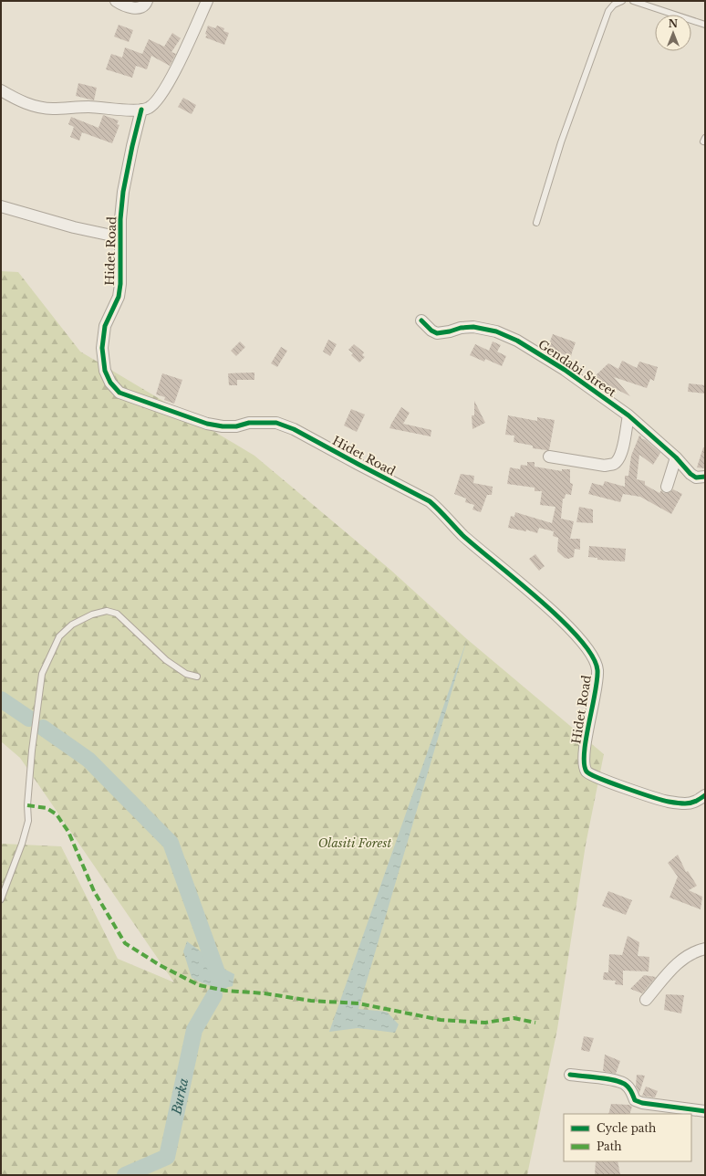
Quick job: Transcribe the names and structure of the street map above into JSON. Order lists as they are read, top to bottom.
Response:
{
  "streets": {
    "street": ["Hidet Road", "Gendabi Street"]
  },
  "water": ["Burka"],
  "parks": ["Olasiti Forest"],
  "legend": ["Cycle path", "Path"],
  "north": "top"
}
